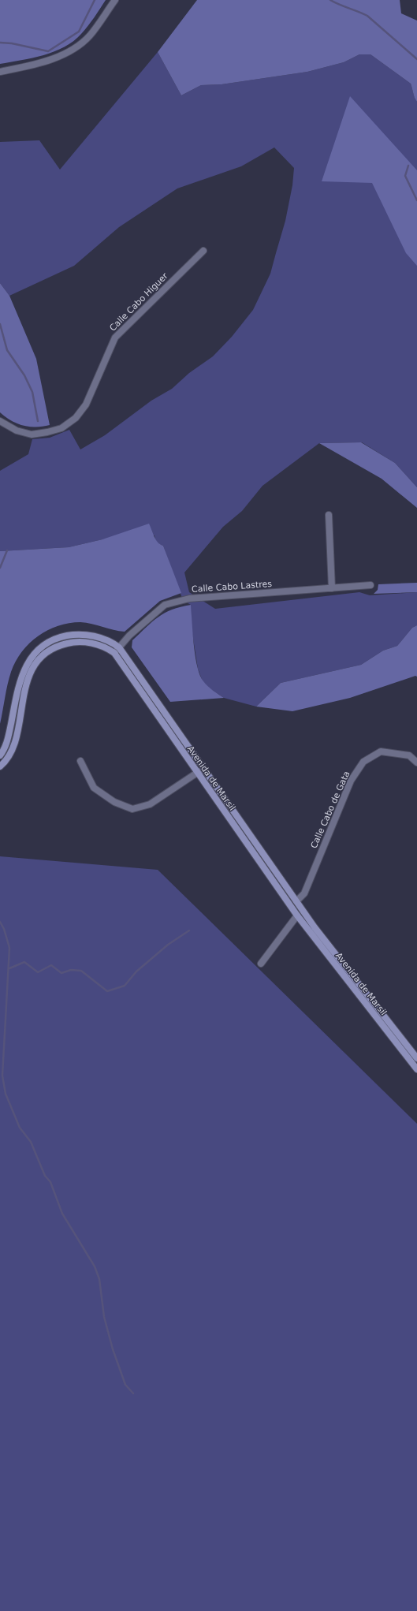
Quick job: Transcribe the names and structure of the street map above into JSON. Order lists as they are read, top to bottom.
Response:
{
  "streets": {
    "street": [
      "Calle Cabo Higuer",
      "Calle Cabo Lastres",
      "Avenida de Marsil",
      "Calle Cabo de Gata"
    ]
  },
  "crossings": [
    ["Calle Cabo Lastres", "Avenida de Marsil"],
    ["Avenida de Marsil", "Calle Cabo de Gata"]
  ]
}
